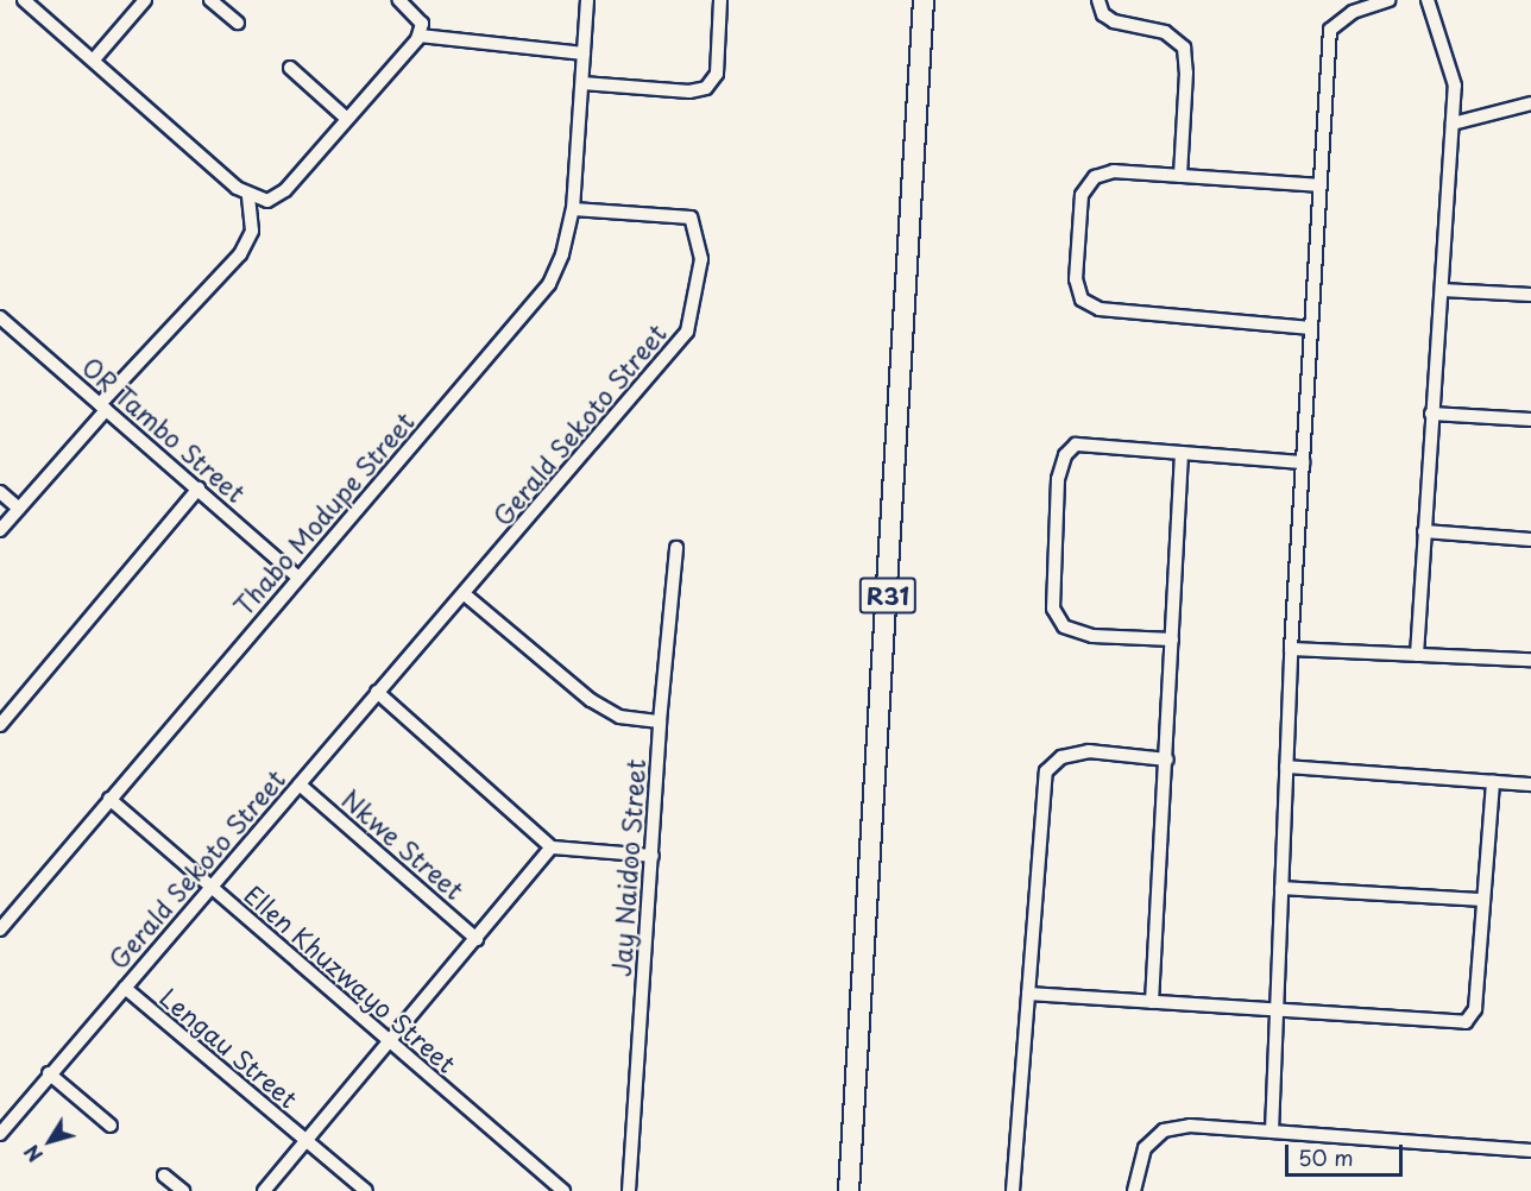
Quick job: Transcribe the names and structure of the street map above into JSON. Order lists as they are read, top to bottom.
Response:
{
  "streets": {
    "main road": ["R31"],
    "street": [
      "Gerald Sekoto Street",
      "OR Tambo Street",
      "Thabo Modupe Street",
      "Nkwe Street",
      "Jay Naidoo Street",
      "Ellen Khuzwayo Street",
      "Lengau Street"
    ]
  },
  "crossings": [
    ["Gerald Sekoto Street", "Thabo Modupe Street"],
    ["Gerald Sekoto Street", "Nkwe Street"],
    ["Gerald Sekoto Street", "Ellen Khuzwayo Street"],
    ["Gerald Sekoto Street", "Lengau Street"],
    ["OR Tambo Street", "Thabo Modupe Street"],
    ["Thabo Modupe Street", "Ellen Khuzwayo Street"]
  ],
  "scale_bar": "50 m",
  "north": "bottom left"
}
